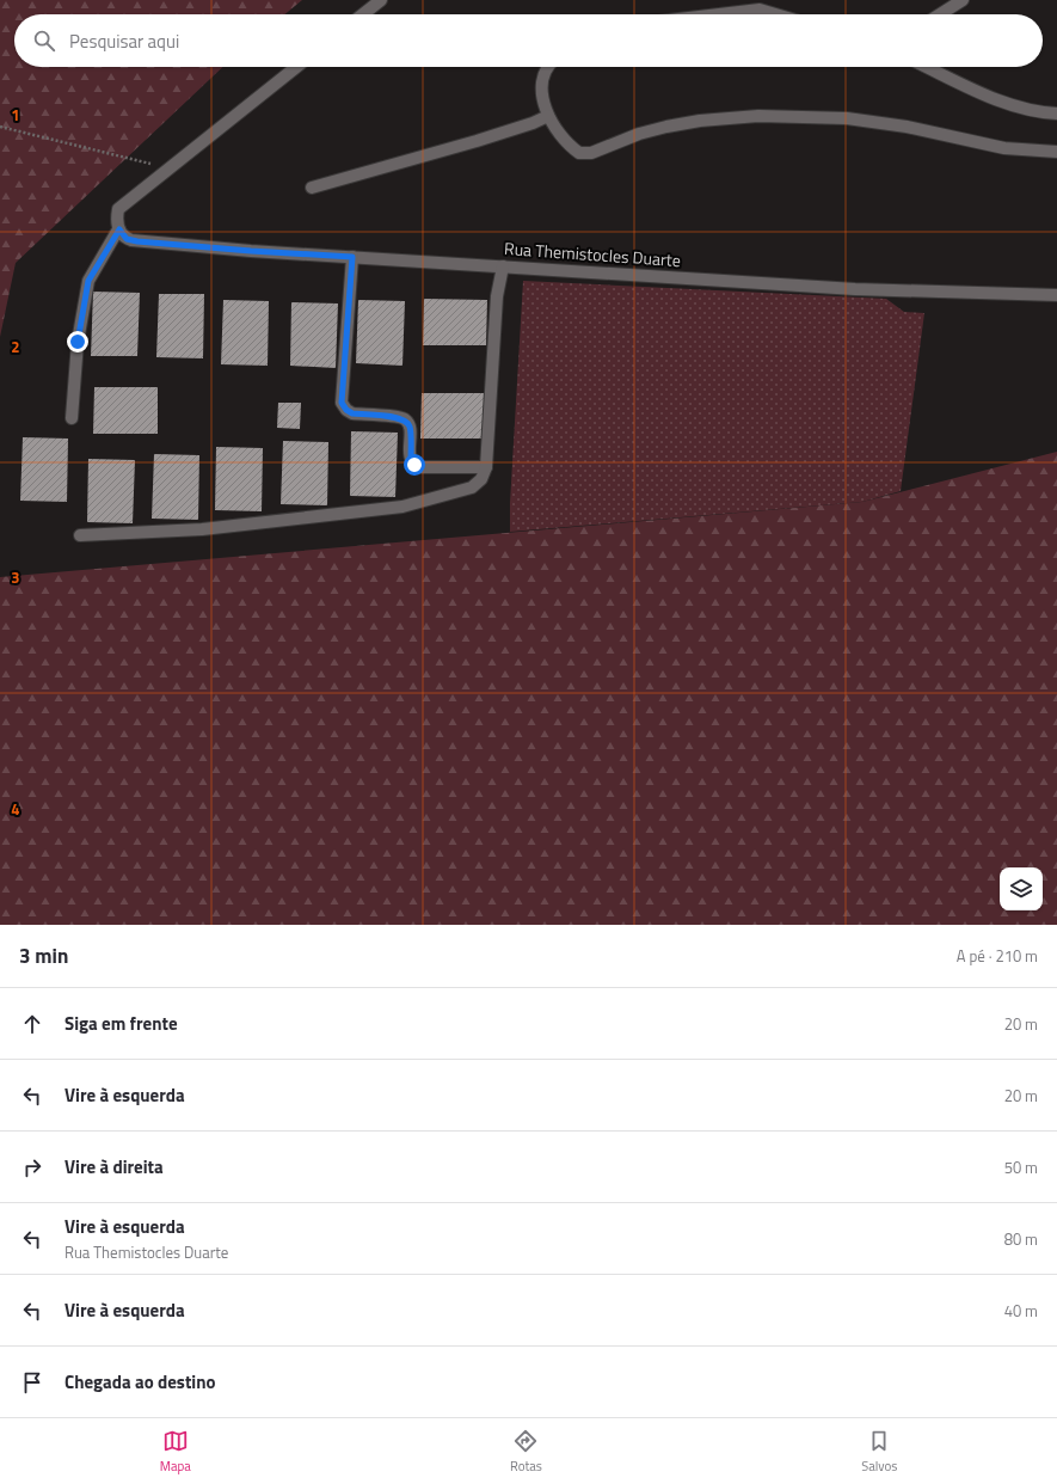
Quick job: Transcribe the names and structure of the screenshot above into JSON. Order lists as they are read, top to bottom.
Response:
{
  "streets": {
    "street": ["Rua Themistocles Duarte"]
  },
  "page": {
    "search": "Pesquisar aqui",
    "heading": ["3 min", "A pé · 210 m"],
    "list": [
      ["Siga em frente", "20 m"],
      ["Vire à esquerda", "20 m"],
      ["Vire à direita", "50 m"],
      ["Vire à esquerda", "Rua Themistocles Duarte", "80 m"],
      ["Vire à esquerda", "40 m"],
      "Chegada ao destino"
    ],
    "nav": ["Mapa", "Rotas", "Salvos"]
  },
  "grid": {
    "rows": [
      "1",
      "2",
      "3",
      "4"
    ]
  }
}
